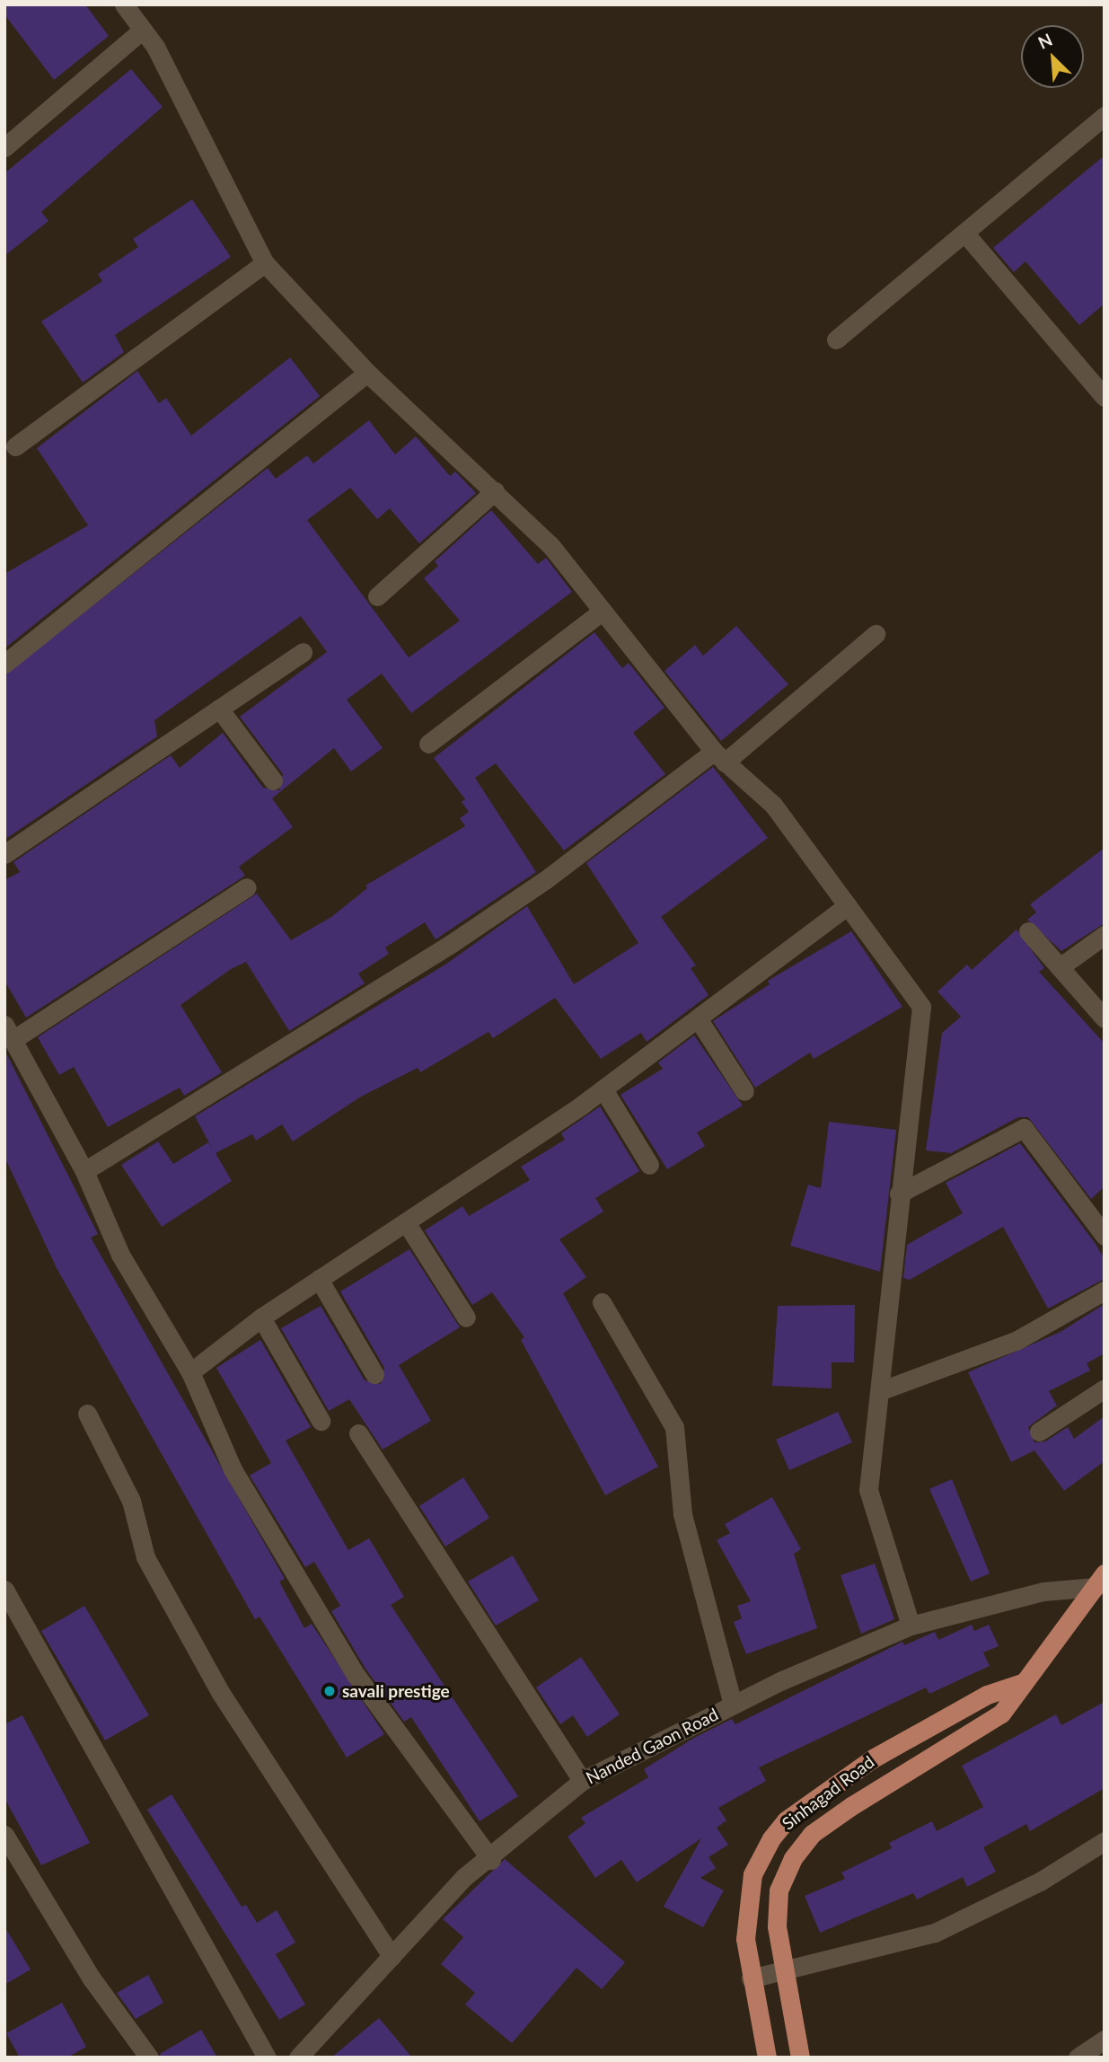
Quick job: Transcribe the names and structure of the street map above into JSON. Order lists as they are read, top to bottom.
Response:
{
  "streets": {
    "main road": ["Sinhagad Road"],
    "street": ["Nanded Gaon Road"]
  },
  "crossings": [
    ["Nanded Gaon Road", "Sinhagad Road"]
  ],
  "places": ["savali prestige"],
  "north": "top left"
}
